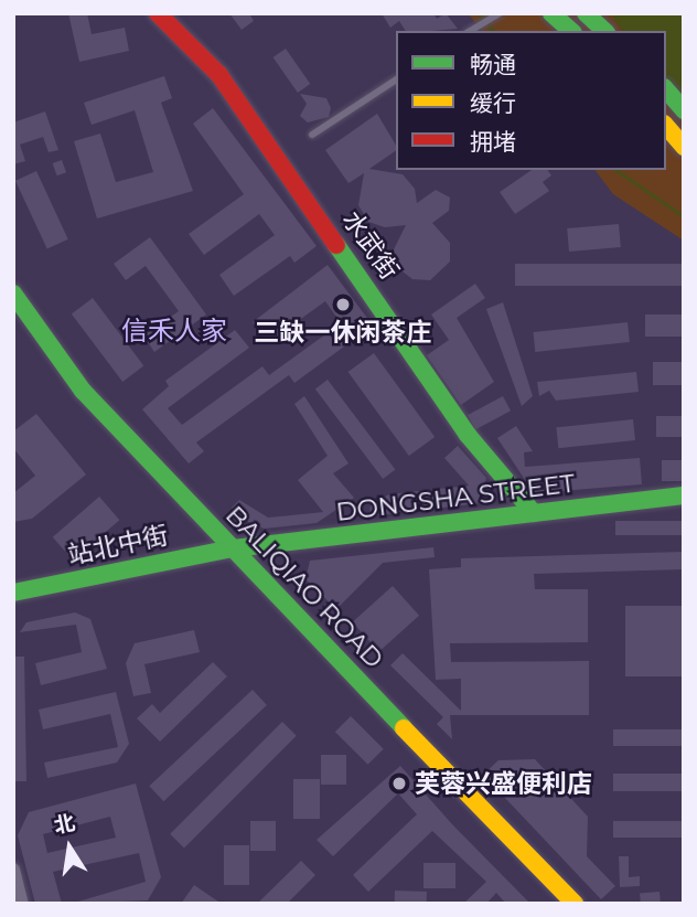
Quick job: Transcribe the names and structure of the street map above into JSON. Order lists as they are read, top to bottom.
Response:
{
  "streets": {
    "main road": [
      "水武街",
      "DONGSHA STREET",
      "站北中街",
      "BALIQIAO ROAD"
    ]
  },
  "crossings": [
    ["水武街", "DONGSHA STREET"],
    ["DONGSHA STREET", "站北中街"],
    ["DONGSHA STREET", "BALIQIAO ROAD"],
    ["站北中街", "BALIQIAO ROAD"]
  ],
  "districts": ["信禾人家"],
  "places": ["三缺一休闲茶庄", "芙蓉兴盛便利店"],
  "legend": ["畅通", "缓行", "拥堵"],
  "north": "top"
}
